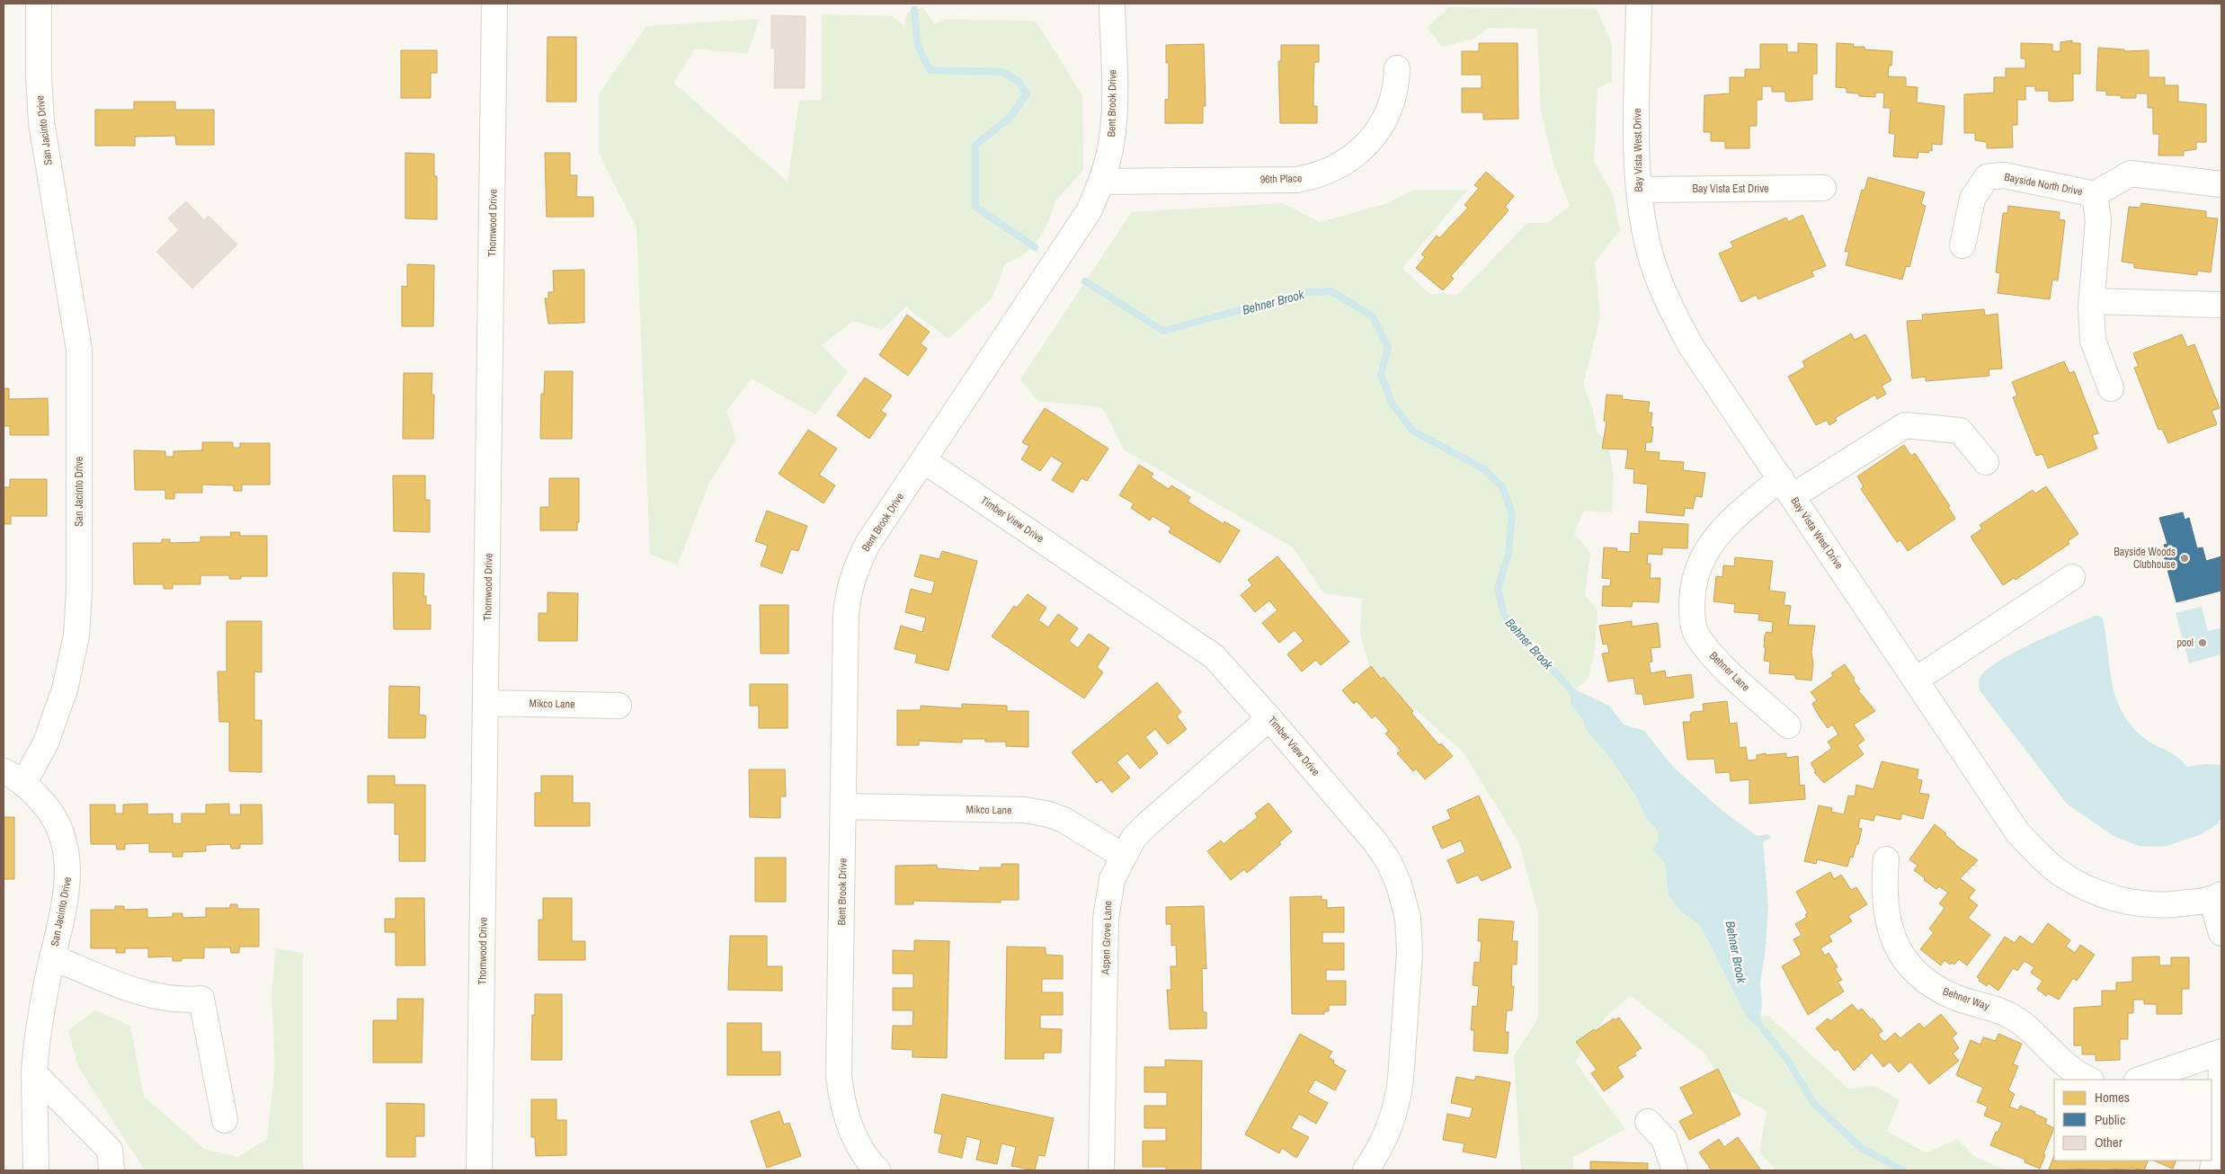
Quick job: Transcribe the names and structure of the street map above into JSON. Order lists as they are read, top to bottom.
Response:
{
  "streets": {
    "street": [
      "Bent Brook Drive",
      "San Jacinto Drive",
      "Bay Vista West Drive",
      "96th Place",
      "Bayside North Drive",
      "Bay Vista Est Drive",
      "Thornwood Drive",
      "Timber View Drive",
      "Behner Lane",
      "Mikco Lane",
      "Aspen Grove Lane",
      "Behner Way"
    ]
  },
  "crossings": [
    ["Bent Brook Drive", "96th Place"],
    ["Bent Brook Drive", "Timber View Drive"],
    ["Bent Brook Drive", "Mikco Lane"],
    ["Bay Vista West Drive", "Bay Vista Est Drive"],
    ["Bay Vista West Drive", "Behner Lane"],
    ["Thornwood Drive", "Mikco Lane"],
    ["Timber View Drive", "Aspen Grove Lane"],
    ["Mikco Lane", "Aspen Grove Lane"]
  ],
  "water": ["Behner Brook"],
  "places": ["Bayside Woods Clubhouse", "pool"],
  "legend": ["Homes", "Public", "Other"]
}
